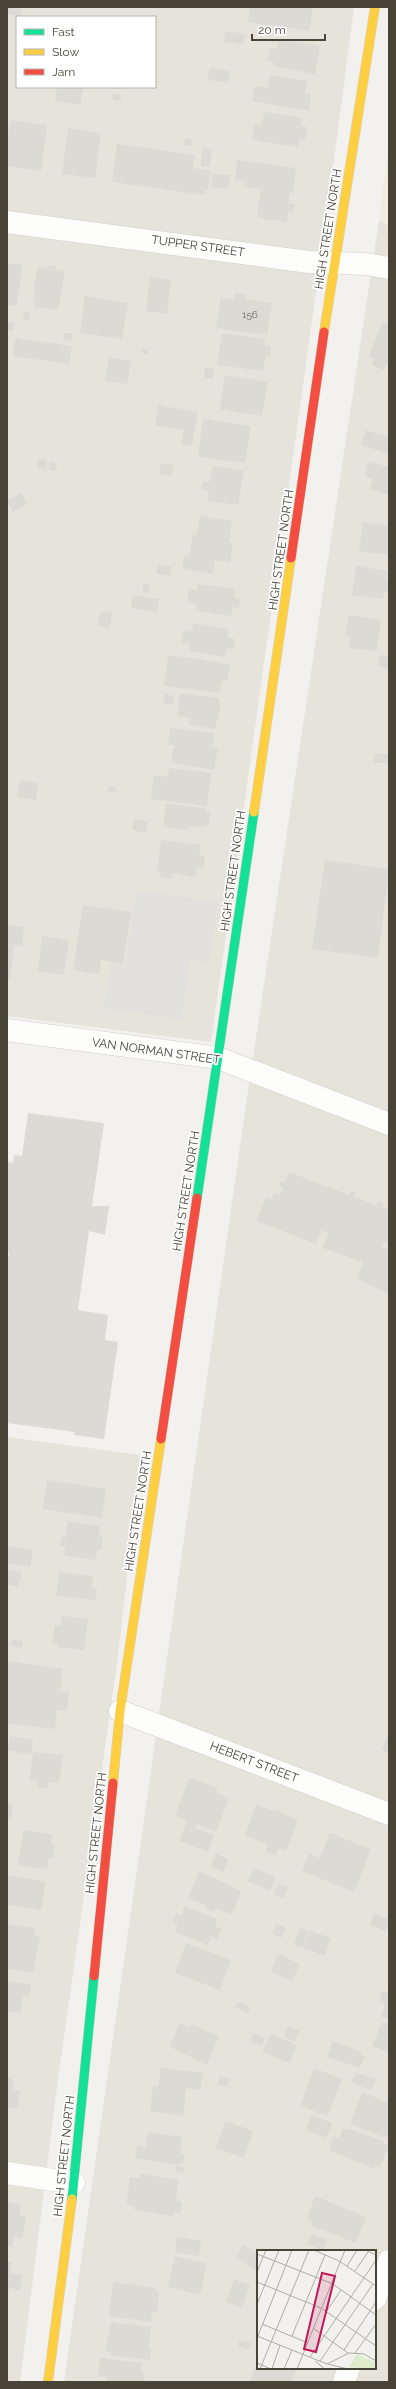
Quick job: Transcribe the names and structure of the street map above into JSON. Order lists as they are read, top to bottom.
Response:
{
  "streets": {
    "main road": ["HIGH STREET NORTH"],
    "street": ["TUPPER STREET", "VAN NORMAN STREET", "HEBERT STREET"]
  },
  "crossings": [
    ["HIGH STREET NORTH", "TUPPER STREET"],
    ["HIGH STREET NORTH", "VAN NORMAN STREET"],
    ["HIGH STREET NORTH", "HEBERT STREET"]
  ],
  "house_numbers": ["156"],
  "legend": ["Fast", "Slow", "Jam"],
  "scale_bar": "20 m"
}
